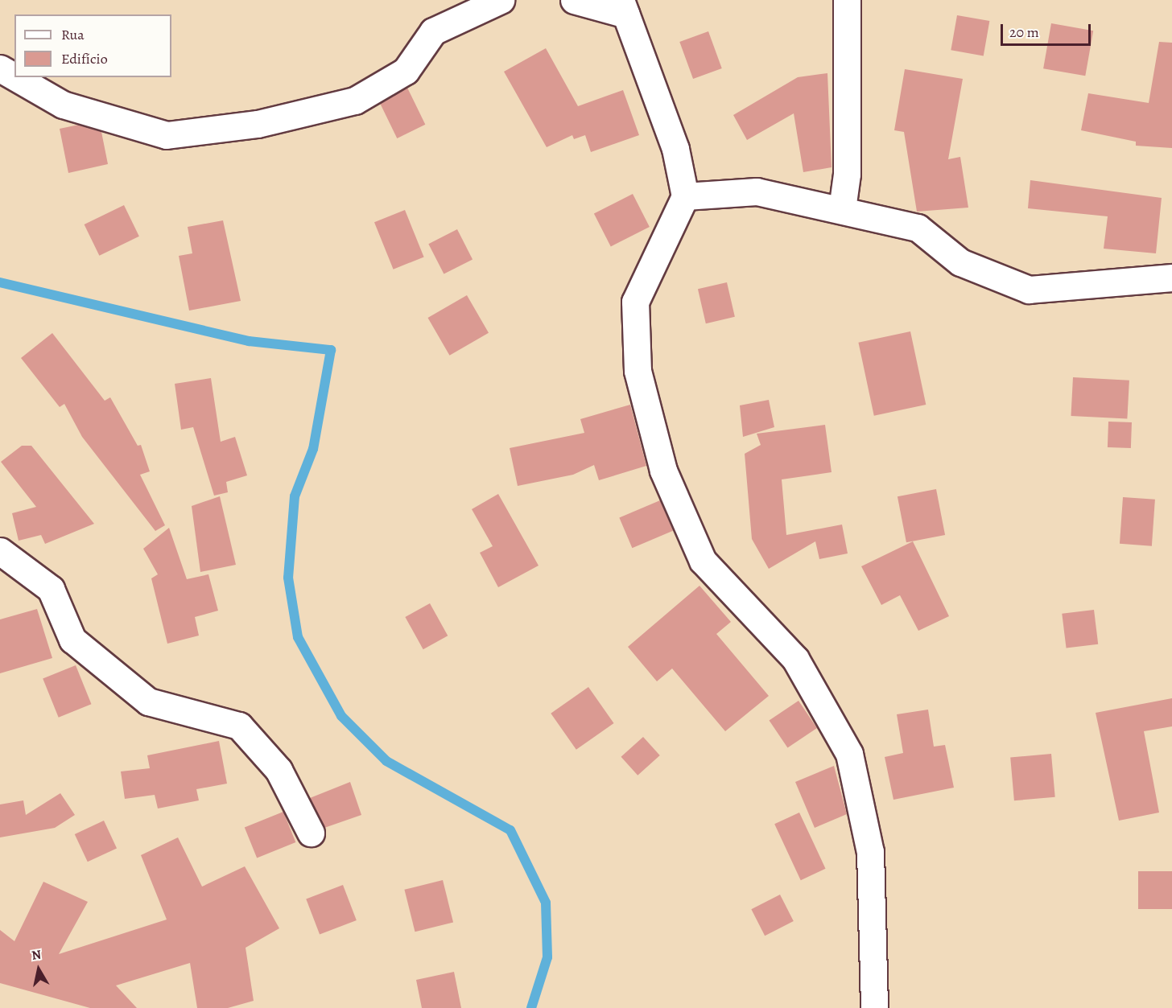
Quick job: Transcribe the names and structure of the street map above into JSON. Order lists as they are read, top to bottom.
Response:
{
  "legend": ["Rua", "Edifício"],
  "scale_bar": "20 m",
  "north": "top"
}
